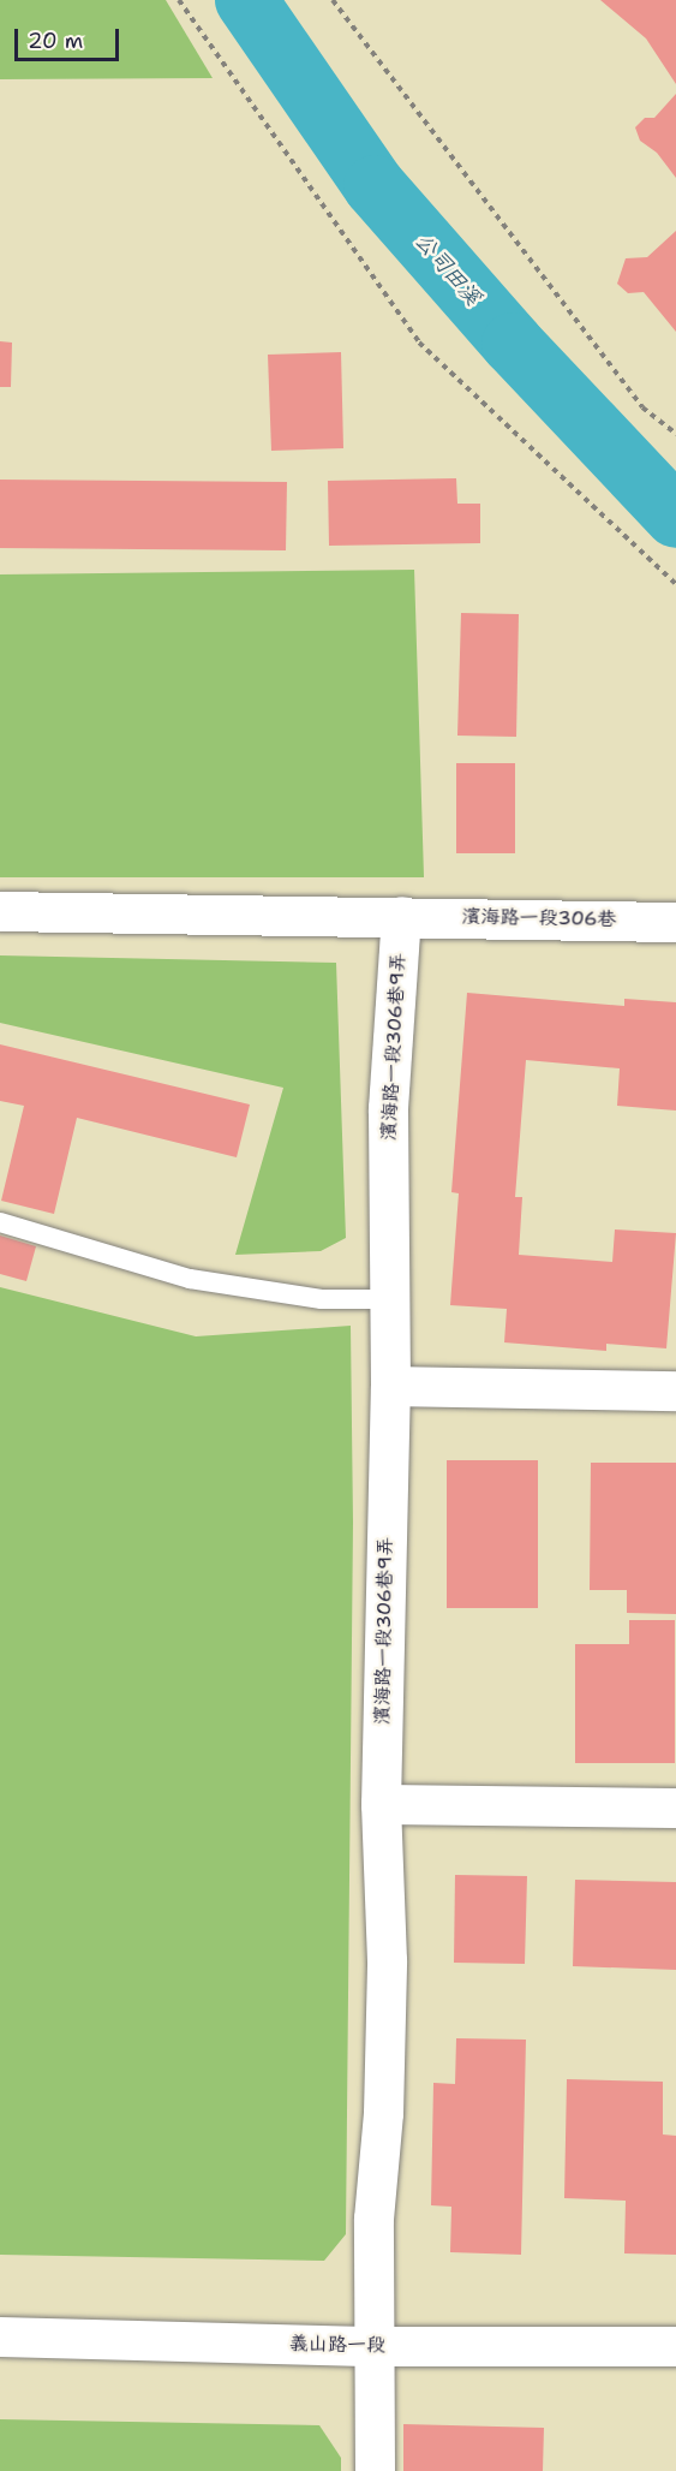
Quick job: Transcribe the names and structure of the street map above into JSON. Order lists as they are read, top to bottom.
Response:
{
  "streets": {
    "street": ["濱海路一段306巷", "濱海路一段306巷9弄", "義山路一段"]
  },
  "crossings": [
    ["濱海路一段306巷", "濱海路一段306巷9弄"],
    ["濱海路一段306巷9弄", "義山路一段"]
  ],
  "water": ["公司田溪"],
  "scale_bar": "20 m"
}
